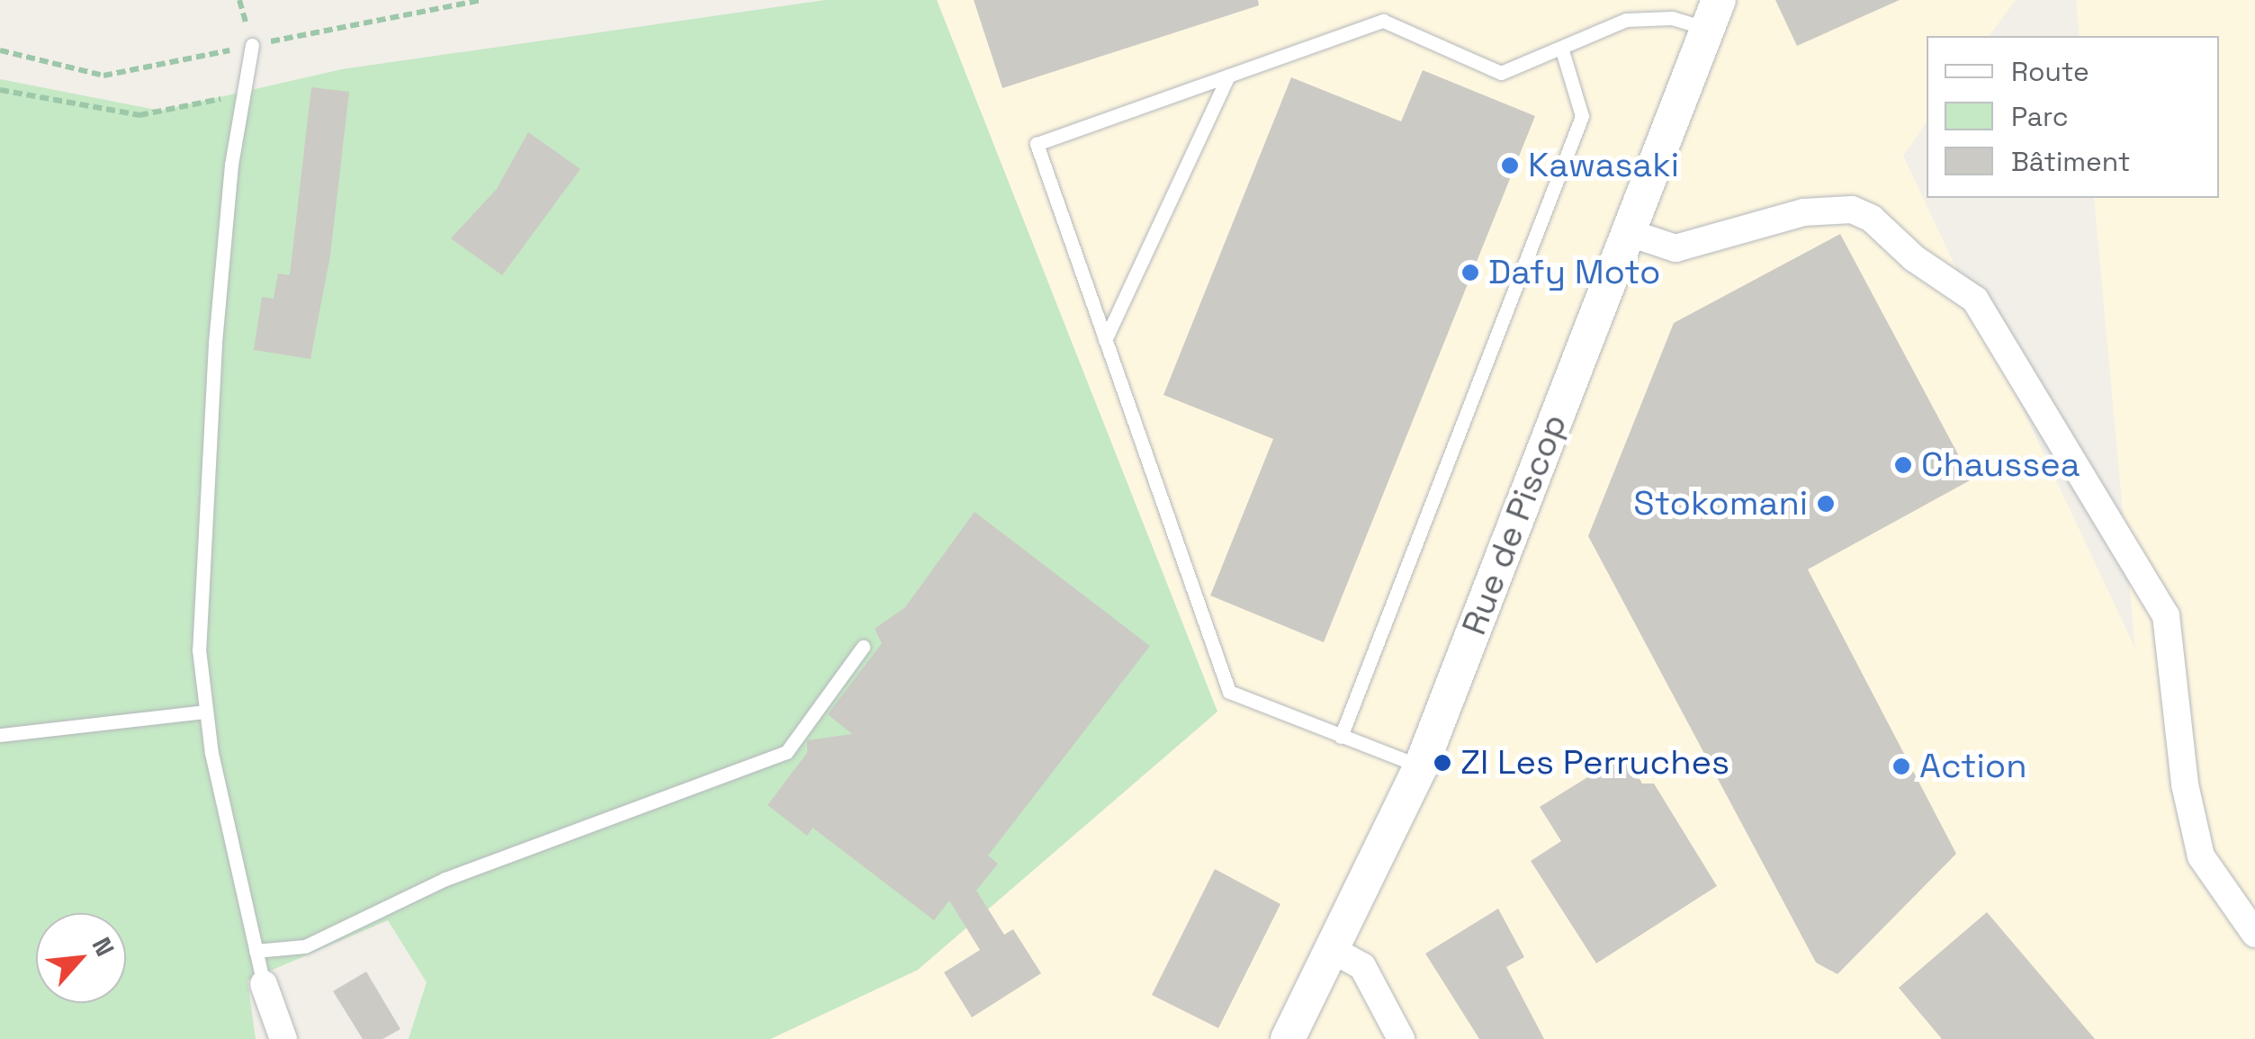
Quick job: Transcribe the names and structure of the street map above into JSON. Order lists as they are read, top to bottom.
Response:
{
  "streets": {
    "street": ["Rue de Piscop"]
  },
  "places": [
    "Kawasaki",
    "Dafy Moto",
    "Chaussea",
    "Stokomani",
    "ZI Les Perruches",
    "Action"
  ],
  "legend": ["Route", "Parc", "Bâtiment"],
  "north": "top right"
}
